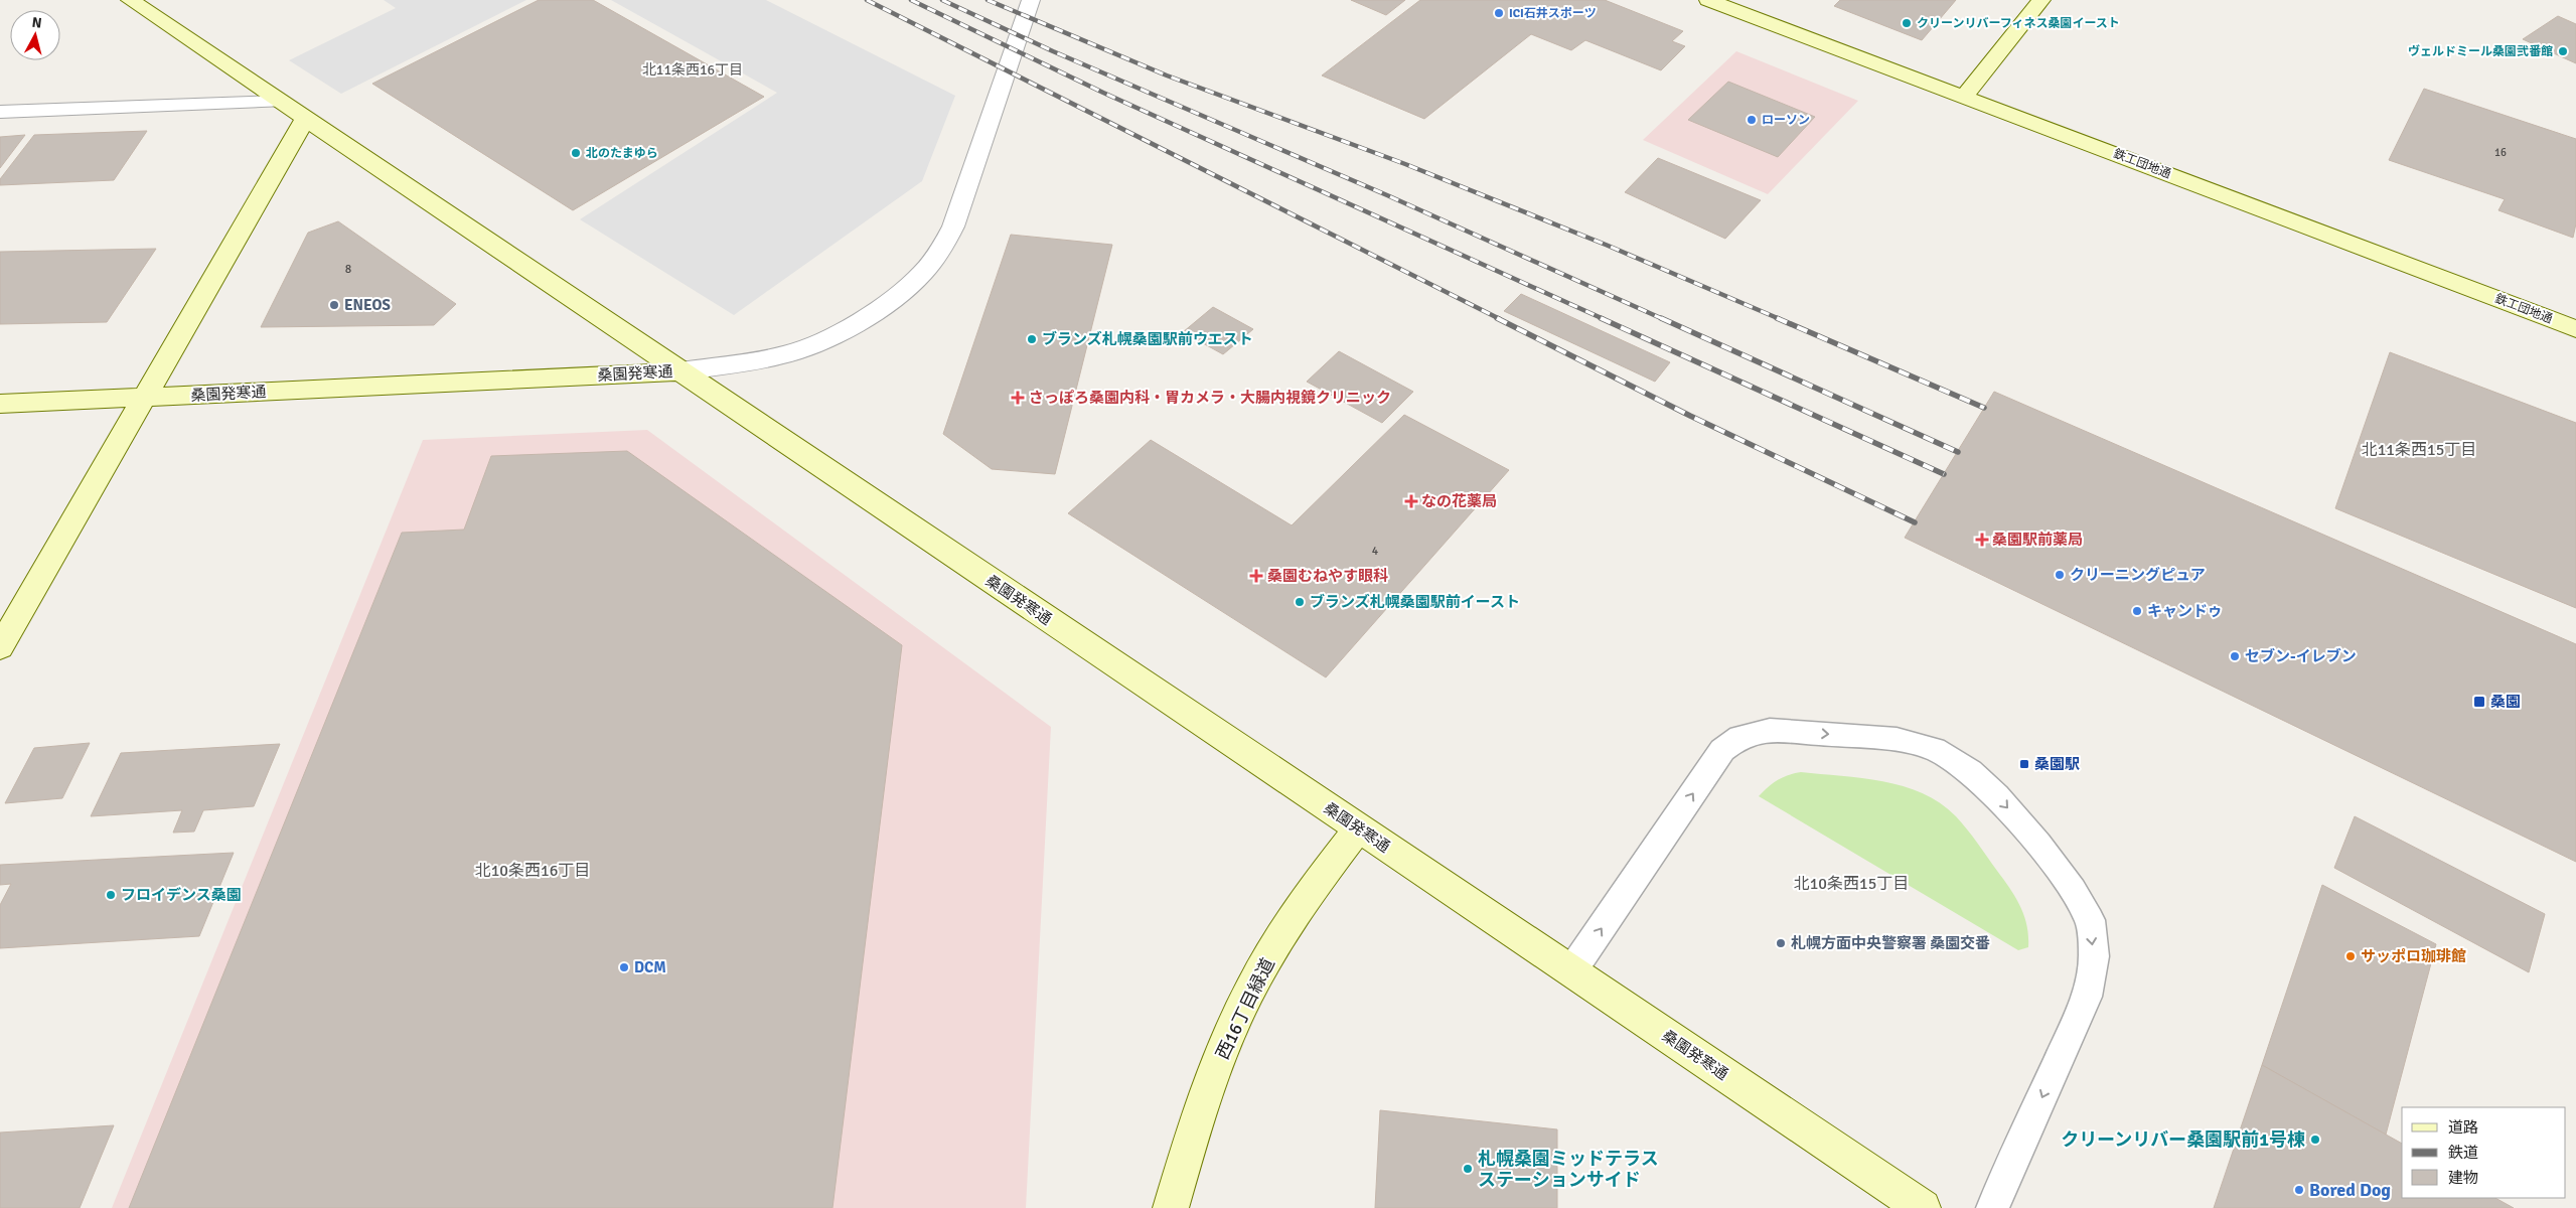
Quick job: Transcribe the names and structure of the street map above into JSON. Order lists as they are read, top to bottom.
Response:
{
  "streets": {
    "street": ["鉄工団地通", "桑園発寒通", "西16丁目緑道"]
  },
  "crossings": [
    ["桑園発寒通", "西16丁目緑道"]
  ],
  "districts": [
    "北11条西16丁目",
    "北11条西15丁目",
    "北10条西16丁目",
    "北10条西15丁目"
  ],
  "places": {
    "other": [
      "ICI石井スポーツ",
      "クリーンリバーフィネス桑園イースト",
      "ヴェルドミール桑園弐番館",
      "ローソン",
      "北のたまゆら",
      "ENEOS",
      "ブランズ札幌桑園駅前ウエスト",
      "クリーニングピュア",
      "ブランズ札幌桑園駅前イースト",
      "キャンドゥ",
      "セブン-イレブン",
      "フロイデンス桑園",
      "札幌方面中央警察署 桑園交番",
      "サッポロ珈琲館",
      "DCM",
      "クリーンリバー桑園駅前1号棟",
      "札幌桑園ミッドテラス ステーションサイド",
      "Bored Dog"
    ],
    "health": [
      "さっぽろ桑園内科・胃カメラ・大腸内視鏡クリニック",
      "なの花薬局",
      "桑園駅前薬局",
      "桑園むねやす眼科"
    ],
    "transit": ["桑園", "桑園駅"]
  },
  "house_numbers": ["16", "8", "4"],
  "legend": ["道路", "鉄道", "建物"],
  "north": "top"
}
